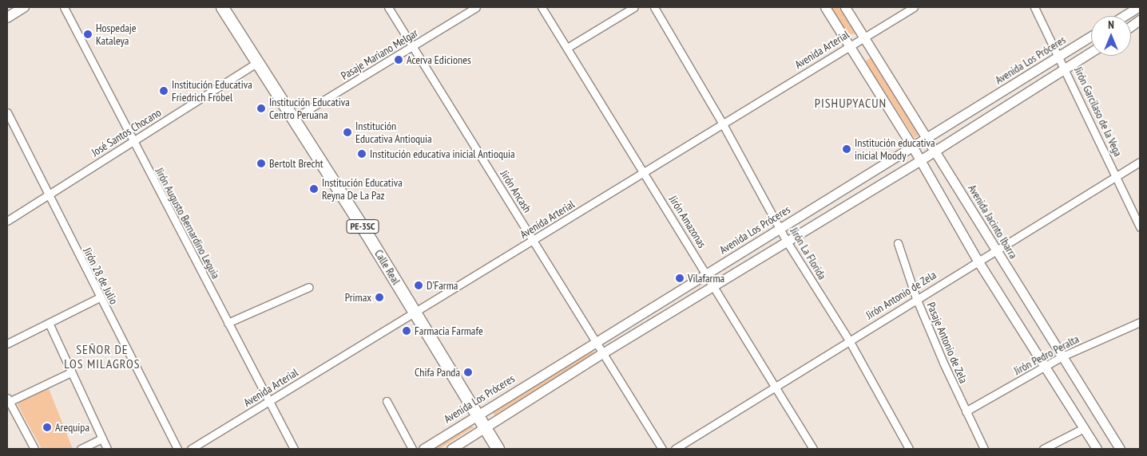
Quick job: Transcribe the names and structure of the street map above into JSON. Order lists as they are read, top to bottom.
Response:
{
  "streets": {
    "highway": ["PE-3SC", "Calle Real"],
    "street": [
      "Avenida Arterial",
      "Pasaje Mariano Melgar",
      "Avenida Los Próceres",
      "Jirón Garcilaso de la Vega",
      "José Santos Chocano",
      "Jirón Ancash",
      "Jirón Amazonas",
      "Avenida Jacinto Ibarra",
      "Jirón Augusto Bernardino Leguia",
      "Jirón La Florida",
      "Jirón 28 de Julio",
      "Jirón Antonio de Zela",
      "Pasaje Antonio de Zela",
      "Jirón Pedro Peralta"
    ]
  },
  "crossings": [
    ["Avenida Arterial", "Jirón Ancash"],
    ["Avenida Arterial", "Jirón Amazonas"],
    ["Avenida Arterial", "Avenida Jacinto Ibarra"],
    ["Avenida Arterial", "Jirón Augusto Bernardino Leguia"],
    ["Avenida Arterial", "Jirón La Florida"],
    ["Avenida Arterial", "Calle Real"],
    ["Pasaje Mariano Melgar", "Jirón Ancash"],
    ["Pasaje Mariano Melgar", "Calle Real"],
    ["Avenida Los Próceres", "Jirón Garcilaso de la Vega"],
    ["Avenida Los Próceres", "Jirón Ancash"],
    ["Avenida Los Próceres", "Jirón Amazonas"],
    ["Avenida Los Próceres", "Avenida Jacinto Ibarra"],
    ["Avenida Los Próceres", "Jirón La Florida"],
    ["Avenida Los Próceres", "Calle Real"],
    ["Jirón Garcilaso de la Vega", "Jirón Antonio de Zela"],
    ["José Santos Chocano", "Jirón Augusto Bernardino Leguia"],
    ["José Santos Chocano", "Calle Real"],
    ["José Santos Chocano", "Jirón 28 de Julio"],
    ["Jirón Amazonas", "Jirón Antonio de Zela"],
    ["Avenida Jacinto Ibarra", "Jirón Antonio de Zela"],
    ["Avenida Jacinto Ibarra", "Jirón Pedro Peralta"],
    ["Jirón La Florida", "Jirón Antonio de Zela"],
    ["Jirón Antonio de Zela", "Pasaje Antonio de Zela"],
    ["Pasaje Antonio de Zela", "Jirón Pedro Peralta"]
  ],
  "districts": ["PISHUPYACUN", "SEÑOR DE LOS MILAGROS"],
  "places": [
    "Hospedaje Kataleya",
    "Acerva Ediciones",
    "Institución Educativa Friedrich Frobel",
    "Institución Educativa Centro Peruana",
    "Institución Educativa Antioquia",
    "Institución educativa inicial Moody",
    "Institución educativa inicial Antioquia",
    "Bertolt Brecht",
    "Institución Educativa Reyna De La Paz",
    "Vilafarma",
    "D'Farma",
    "Primax",
    "Farmacia Farmafe",
    "Chifa Panda",
    "Arequipa"
  ],
  "north": "top"
}
